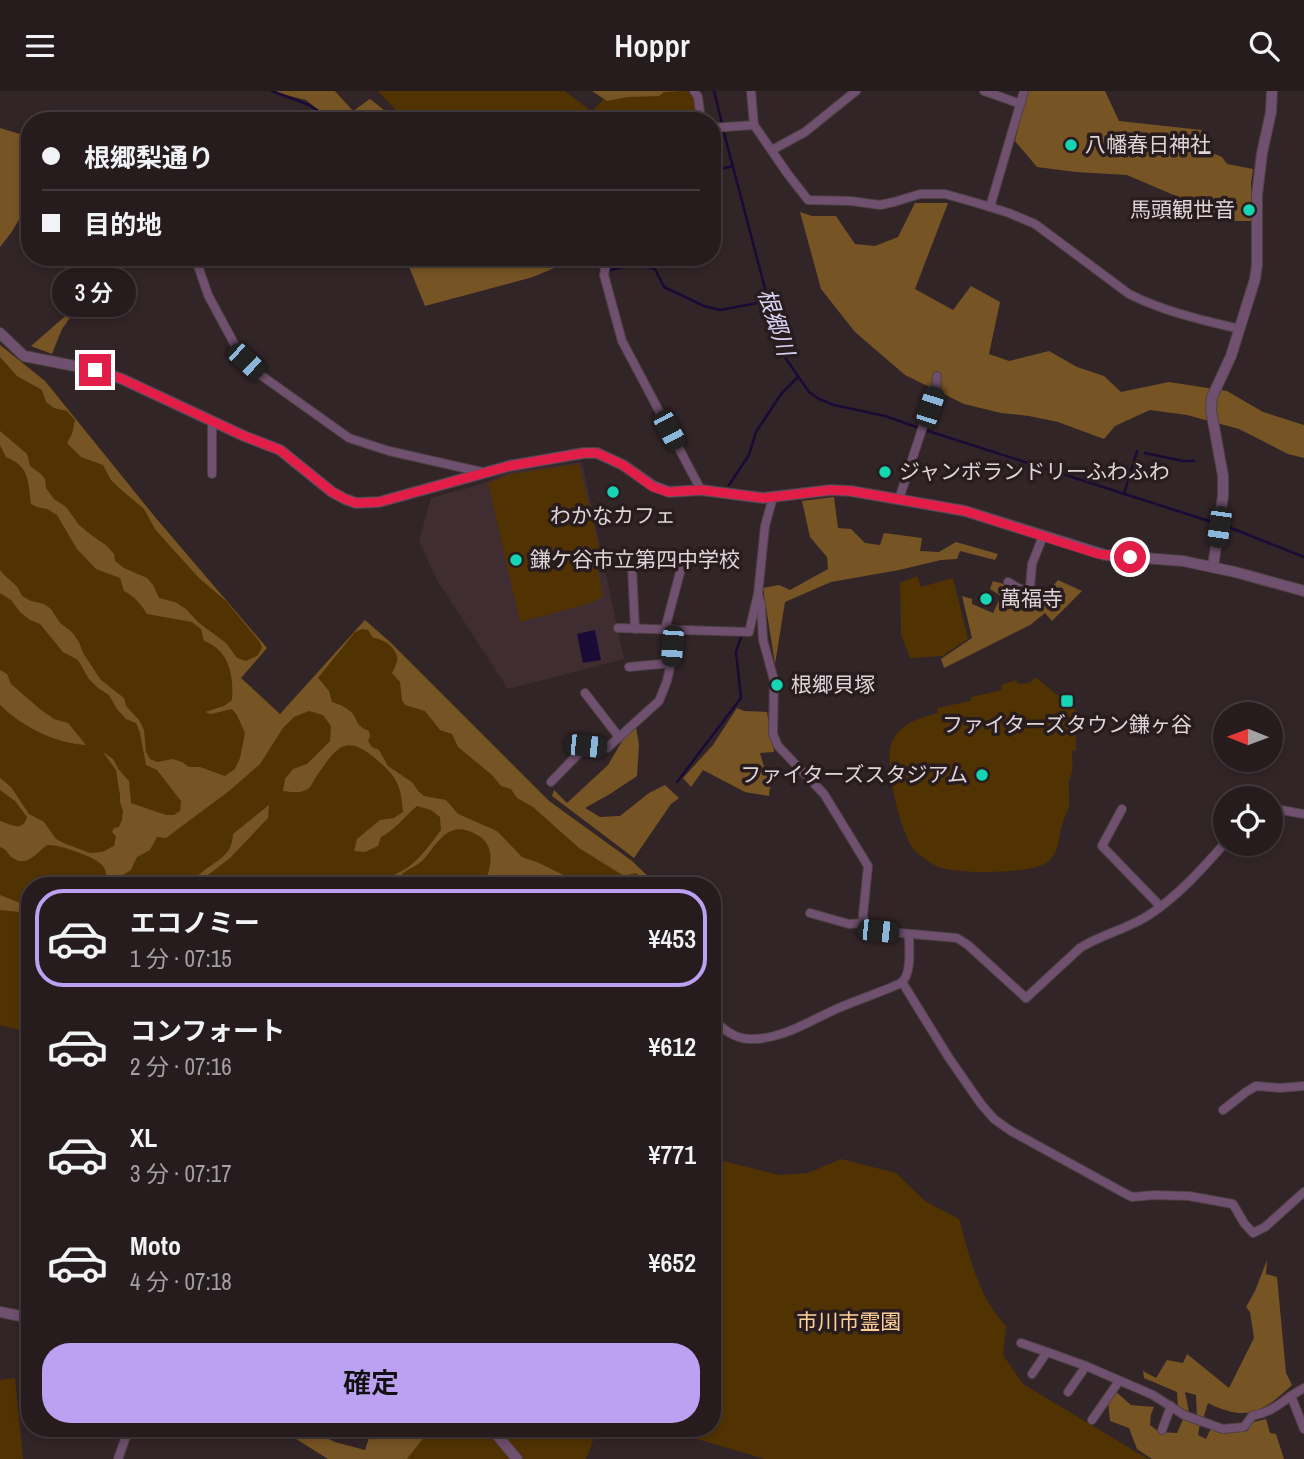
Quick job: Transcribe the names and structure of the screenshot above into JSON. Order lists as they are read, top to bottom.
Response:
{
  "water": ["根郷川"],
  "parks": ["市川市霊園"],
  "places": {
    "other": [
      "八幡春日神社",
      "馬頭観世音",
      "ジャンボランドリーふわふわ",
      "わかなカフェ",
      "鎌ケ谷市立第四中学校",
      "萬福寺",
      "根郷貝塚",
      "ファイターズスタジアム"
    ],
    "transit": ["ファイターズタウン鎌ヶ谷"]
  },
  "north": "left",
  "page": {
    "header": "Hoppr",
    "banner": ["根郷梨通り", "目的地"],
    "bubble": "3 分",
    "list": [
      {
        "name": "エコノミー",
        "note": "1 分 · 07:15",
        "value": "¥453"
      },
      {
        "name": "コンフォート",
        "note": "2 分 · 07:16",
        "value": "¥612"
      },
      {
        "name": "XL",
        "note": "3 分 · 07:17",
        "value": "¥771"
      },
      {
        "name": "Moto",
        "note": "4 分 · 07:18",
        "value": "¥652"
      }
    ],
    "buttons": "確定"
  }
}
